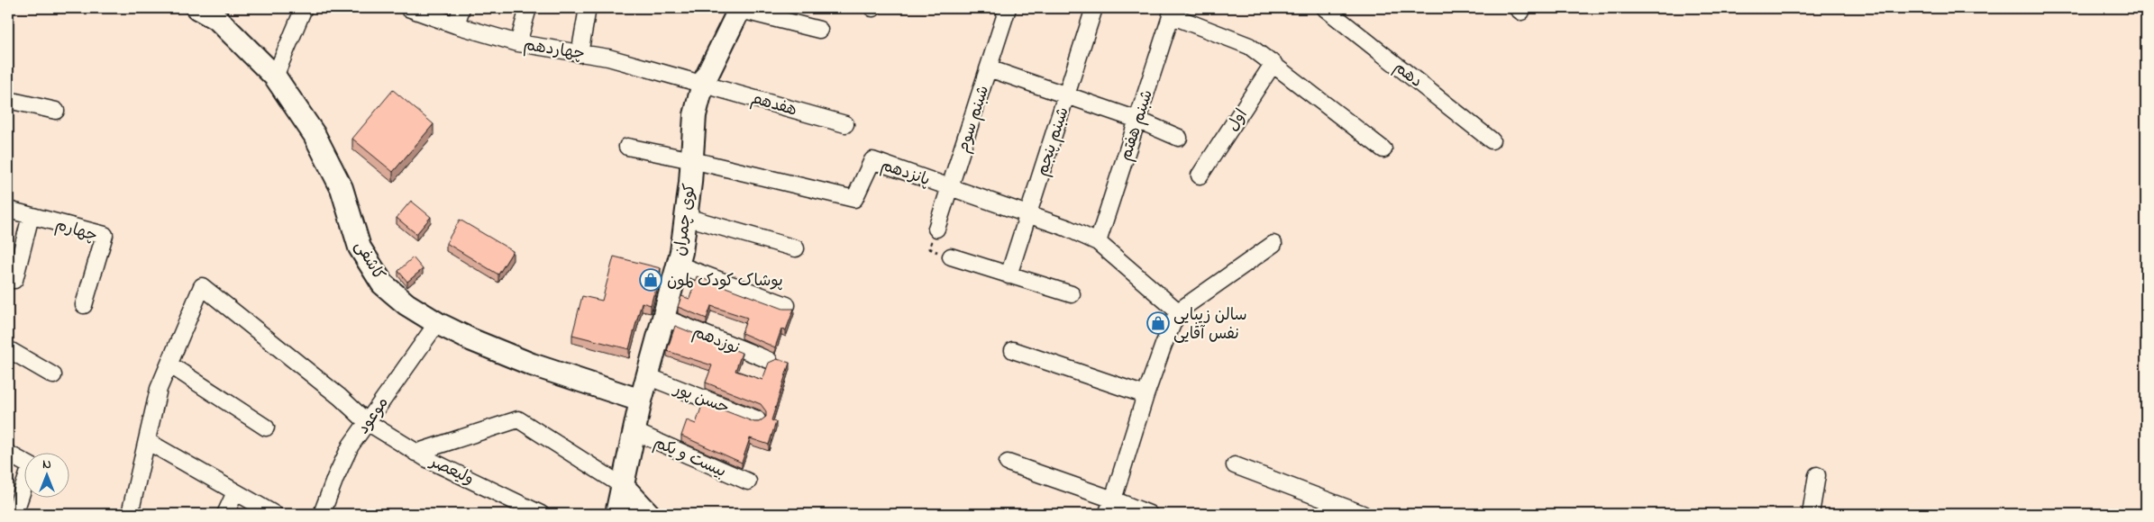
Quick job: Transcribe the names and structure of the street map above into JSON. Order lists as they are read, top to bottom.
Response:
{
  "streets": {
    "street": [
      "چهاردهم",
      "دهم",
      "هفدهم",
      "شبنم سوم",
      "اول",
      "شبنم هفتم",
      "شبنم پنجم",
      "پانزدهم",
      "کوی چمران",
      "چهارم",
      "کاشفی",
      "نوزدهم",
      "حسن پور",
      "موعود",
      "بیست و یکم",
      "ولیعصر"
    ]
  },
  "crossings": [
    ["چهاردهم", "هفدهم"],
    ["چهاردهم", "کوی چمران"],
    ["هفدهم", "کوی چمران"],
    ["شبنم سوم", "پانزدهم"],
    ["شبنم هفتم", "پانزدهم"],
    ["شبنم پنجم", "پانزدهم"],
    ["پانزدهم", "کوی چمران"],
    ["کوی چمران", "کاشفی"],
    ["کوی چمران", "نوزدهم"],
    ["کوی چمران", "حسن پور"],
    ["کوی چمران", "بیست و یکم"],
    ["کاشفی", "موعود"],
    ["موعود", "ولیعصر"]
  ],
  "places": {
    "shop": ["پوشاک کودک لمون", "سالن زیبایی نفس آقایی"]
  },
  "north": "top"
}
